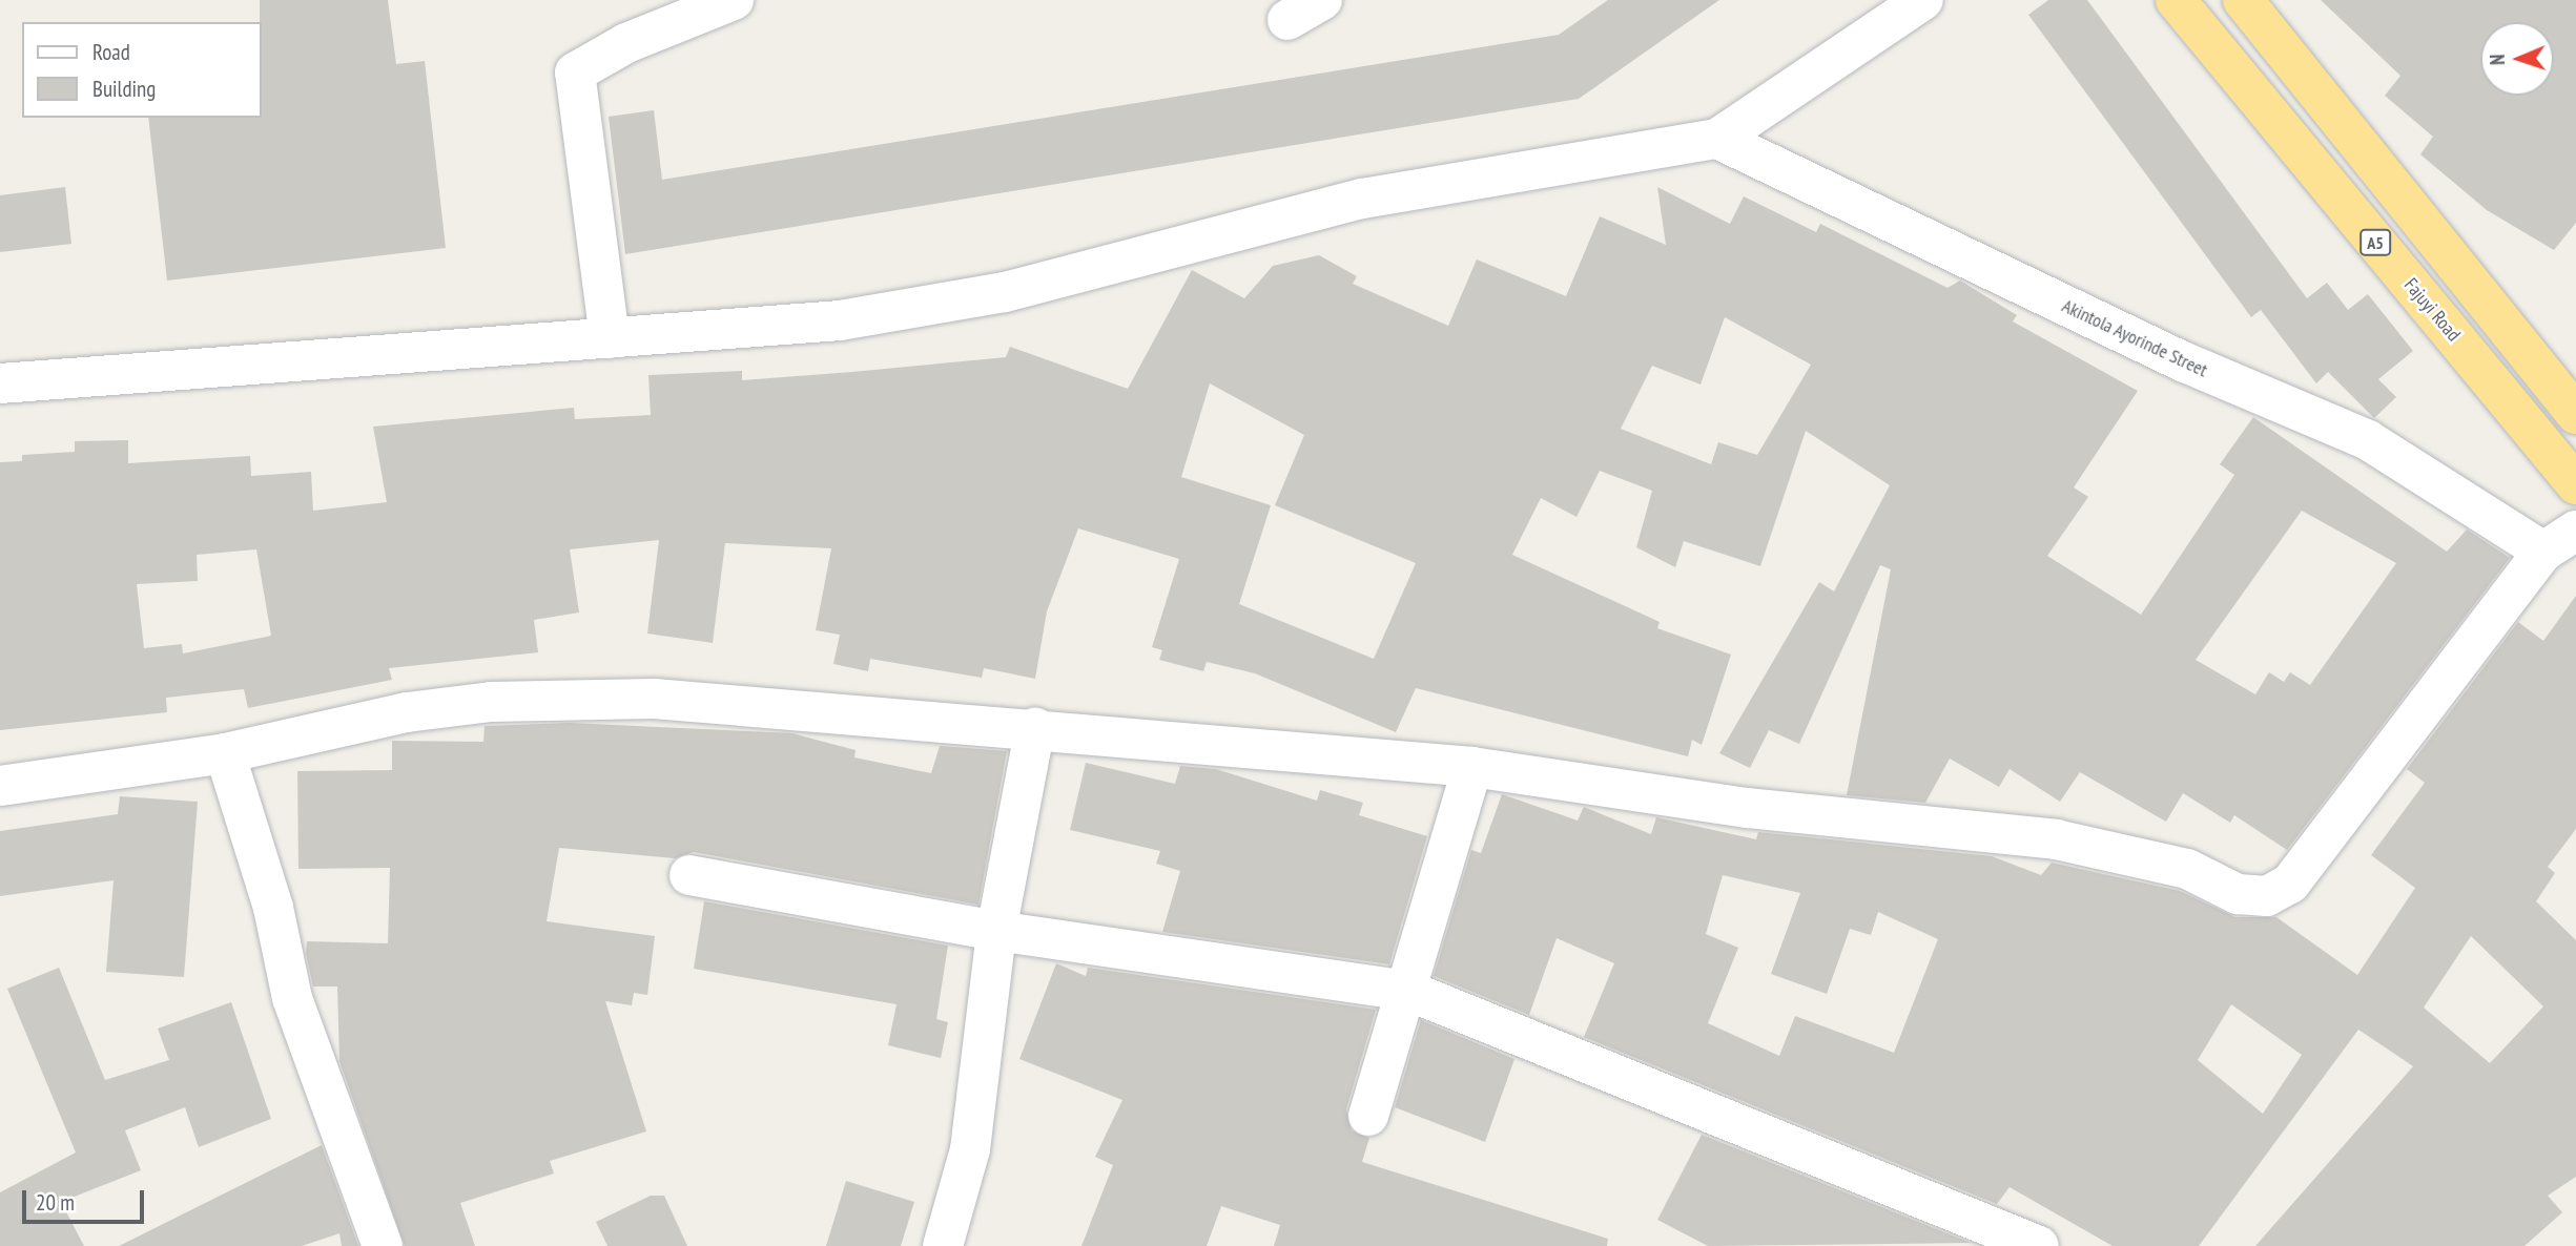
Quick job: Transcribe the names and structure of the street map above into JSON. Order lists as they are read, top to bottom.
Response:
{
  "streets": {
    "highway": ["A5", "Fajuyi Road"],
    "street": ["Akintola Ayorinde Street"]
  },
  "legend": ["Road", "Building"],
  "scale_bar": "20 m",
  "north": "left"
}
